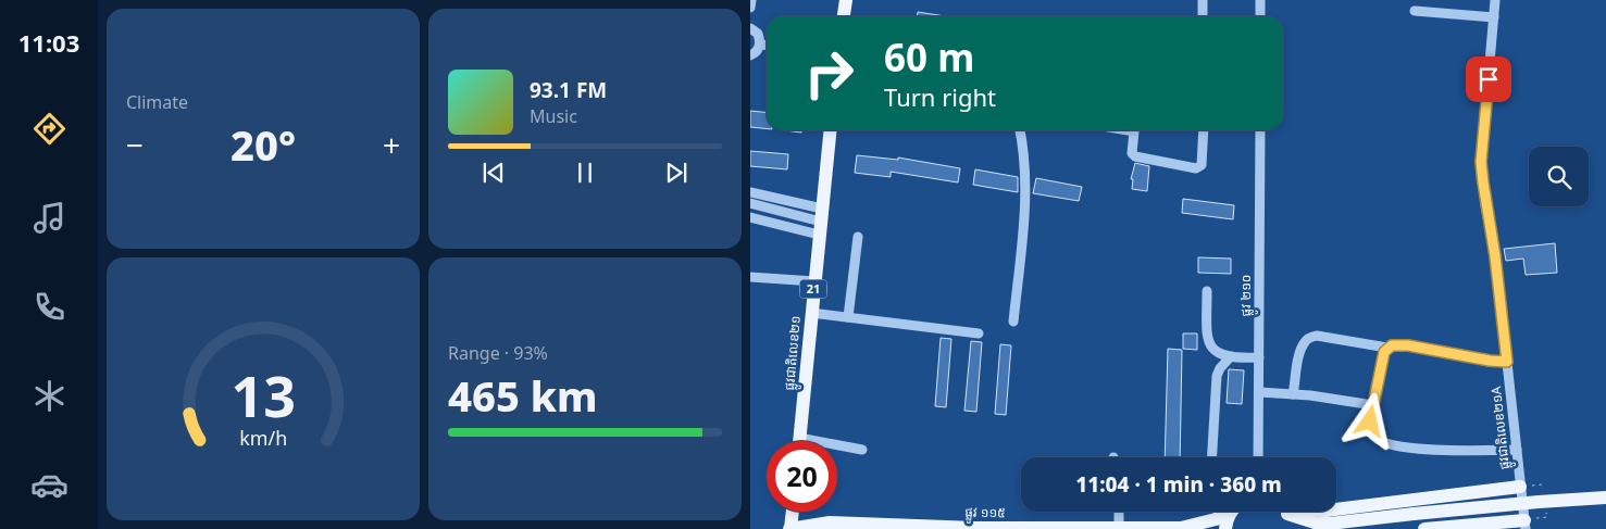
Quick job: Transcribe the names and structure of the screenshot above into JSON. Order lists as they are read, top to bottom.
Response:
{
  "streets": {
    "main road": ["21", "ផ្លូវជាតិលេខ២១", "ផ្លូវ ១១៥"],
    "street": ["ផ្លូវ ២១០", "ផ្លូវជាតិលេខ២១A"]
  },
  "page": {
    "tabs": "11:03",
    "tile": [
      "Climate",
      ["Range · 93%", "465 km"]
    ],
    "turn": ["60 m", "Turn right"],
    "song": ["93.1 FM", "Music"],
    "heat": ["−", "20°", "+"],
    "limit": "20",
    "trip": "11:04 · 1 min · 360 m",
    "gauge": ["13", "km/h"]
  }
}
